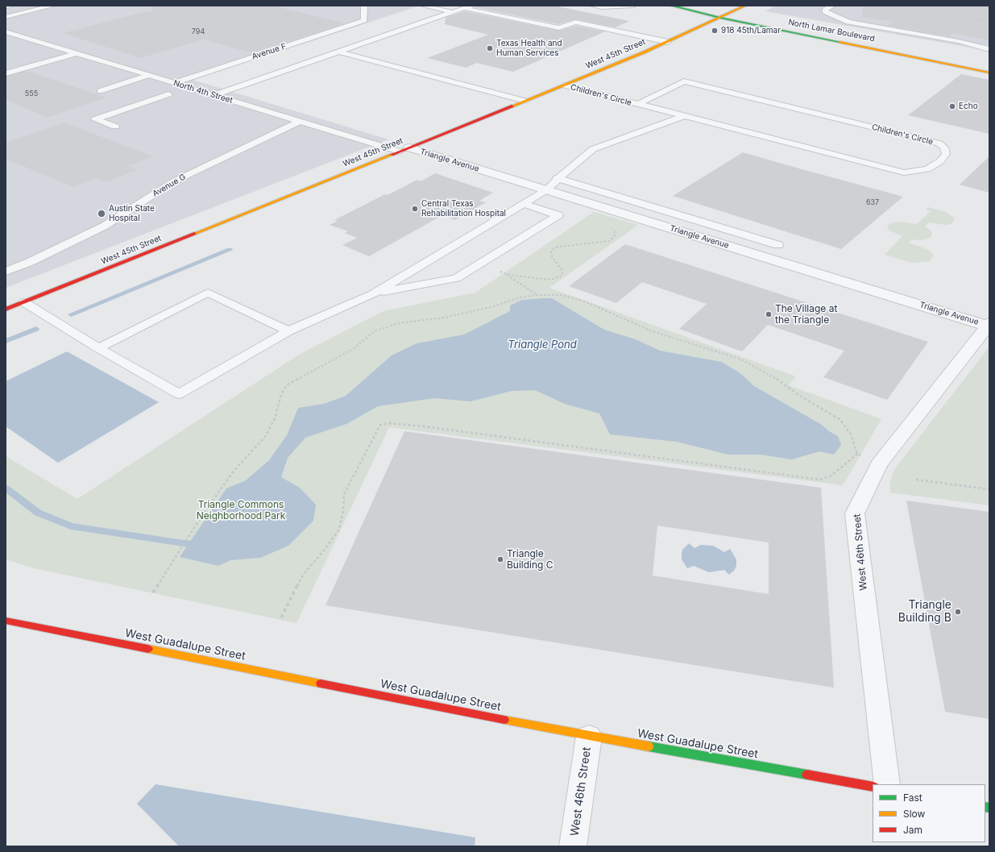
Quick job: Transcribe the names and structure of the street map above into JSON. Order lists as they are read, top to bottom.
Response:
{
  "streets": {
    "main road": ["North Lamar Boulevard", "West 45th Street", "West Guadalupe Street"],
    "street": ["Triangle Avenue", "West 46th Street"],
    "lane": [
      "Avenue F",
      "North 4th Street",
      "Children's Circle",
      "Avenue G"
    ]
  },
  "crossings": [
    ["North Lamar Boulevard", "West 45th Street"],
    ["Avenue F", "North 4th Street"],
    ["West 45th Street", "North 4th Street"],
    ["West 45th Street", "Children's Circle"],
    ["West 45th Street", "Triangle Avenue"],
    ["North 4th Street", "Triangle Avenue"],
    ["North 4th Street", "Avenue G"],
    ["Triangle Avenue", "West 46th Street"],
    ["West 46th Street", "West Guadalupe Street"]
  ],
  "water": ["Triangle Pond"],
  "parks": ["Triangle Commons Neighborhood Park"],
  "places": [
    "918 45th/Lamar",
    "Texas Health and Human Services",
    "Echo",
    "Central Texas Rehabilitation Hospital",
    "Austin State Hospital",
    "The Village at the Triangle",
    "Triangle Building C",
    "Triangle Building B"
  ],
  "house_numbers": ["794", "555", "637"],
  "legend": ["Fast", "Slow", "Jam"]
}
